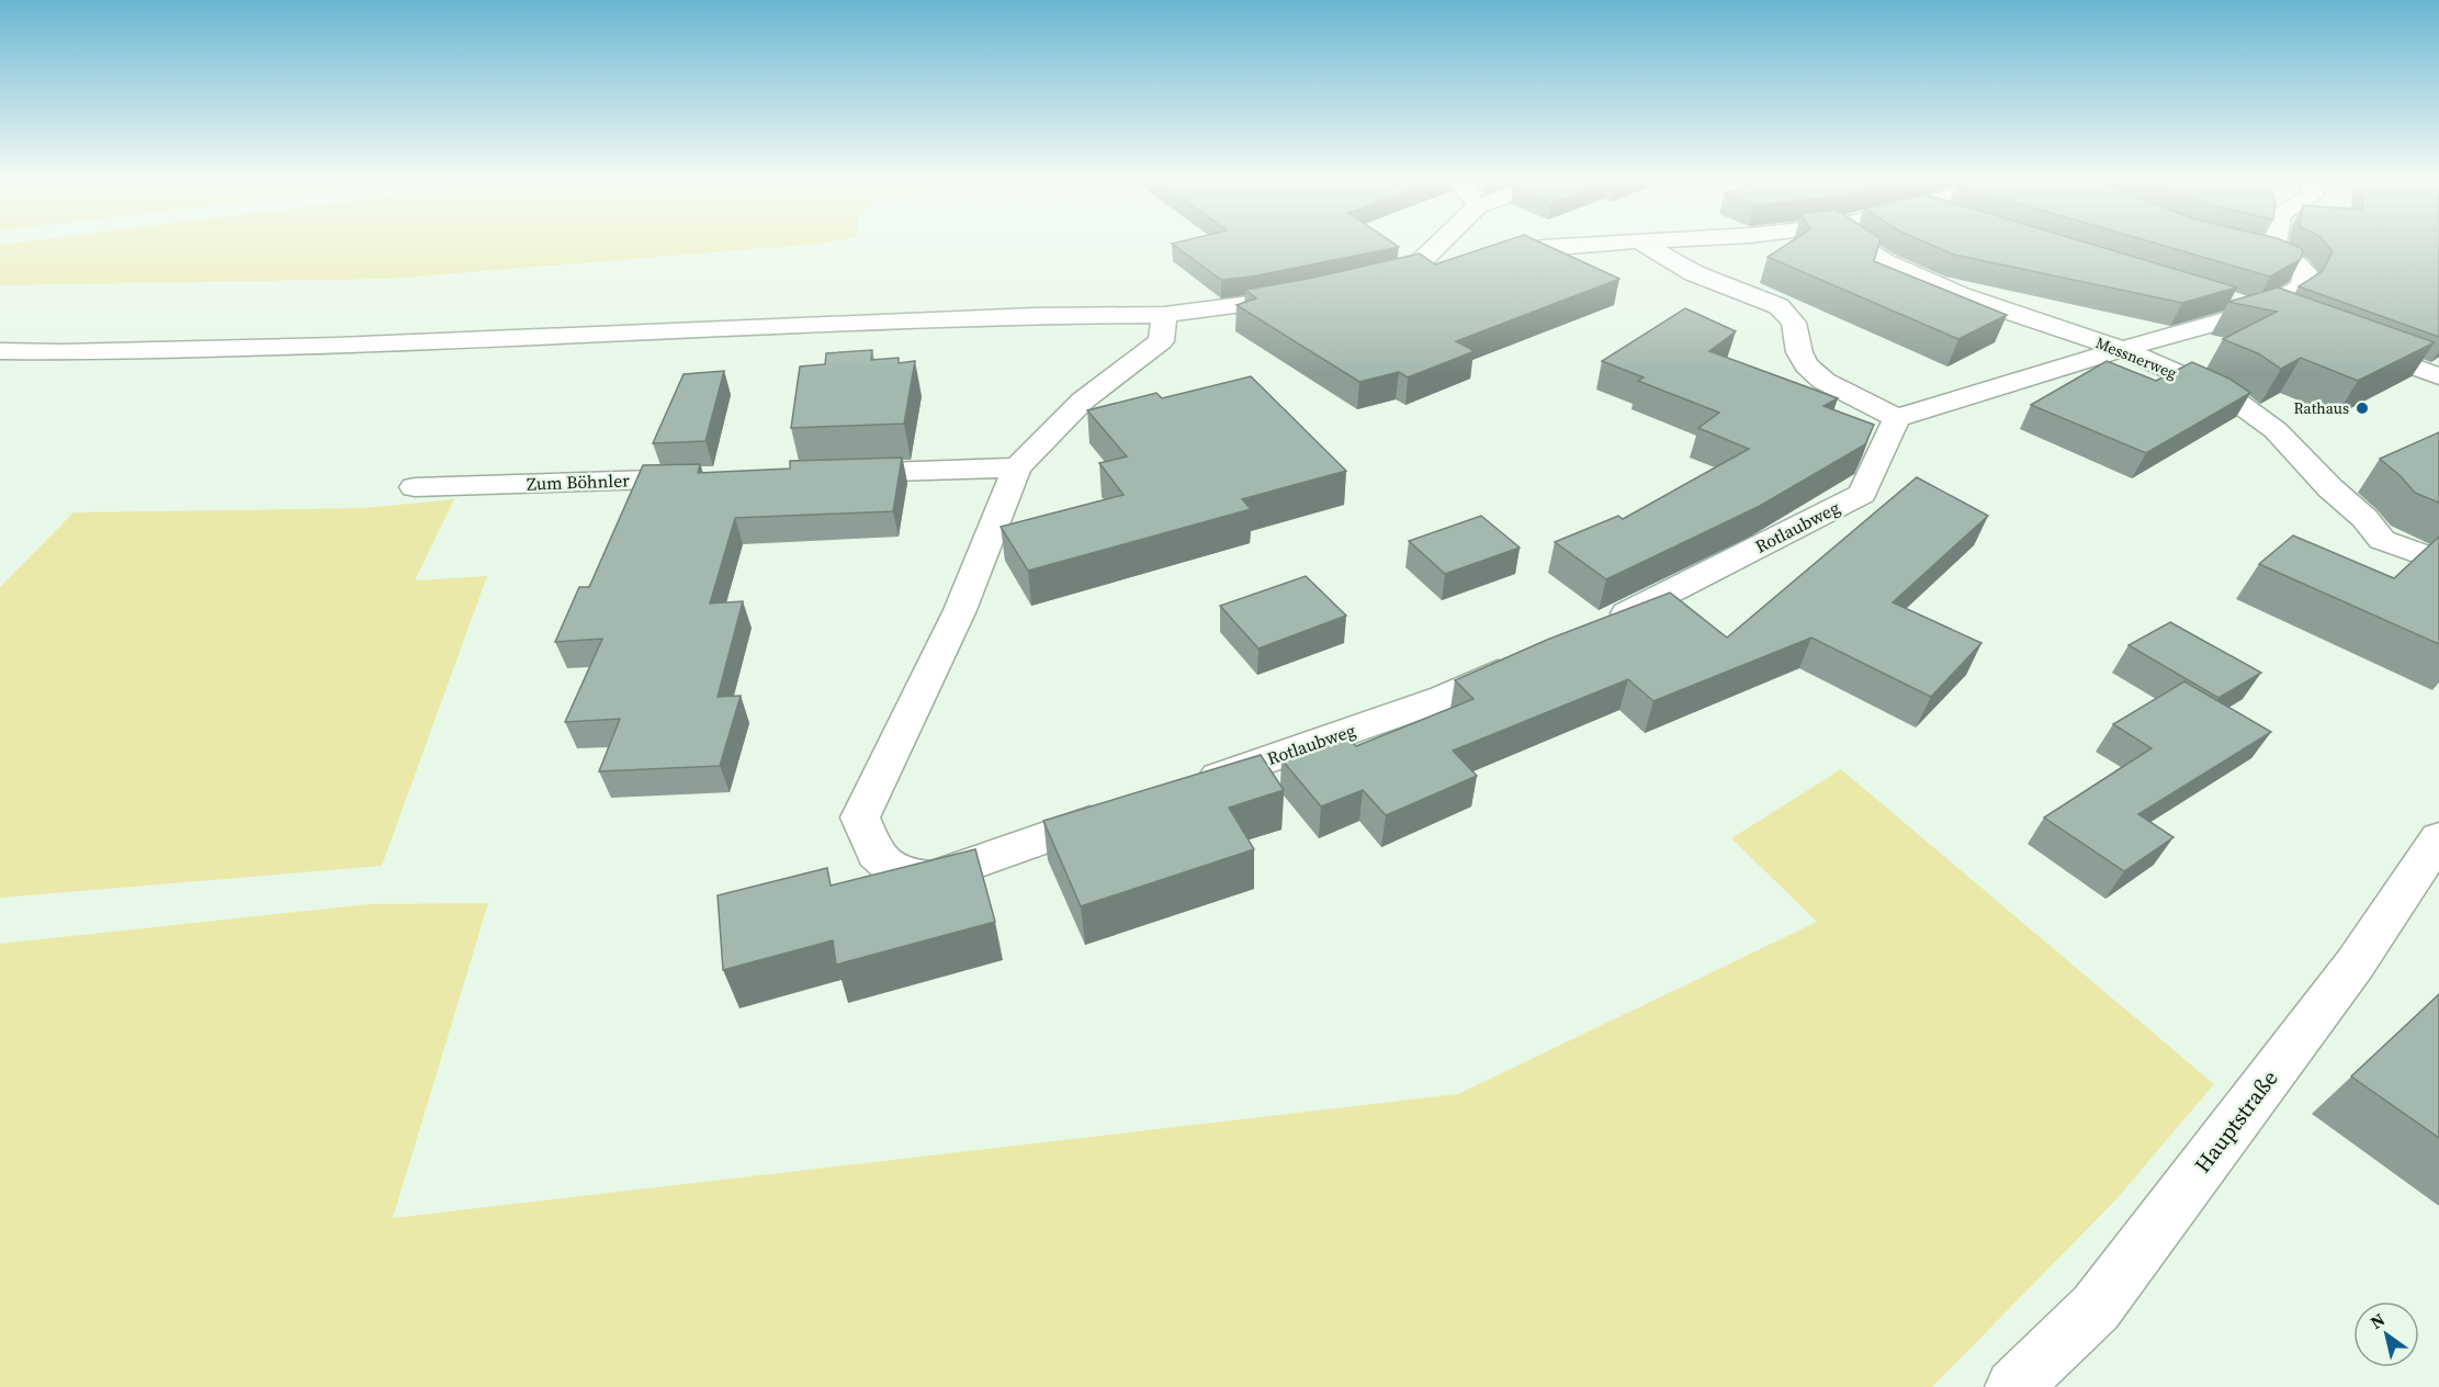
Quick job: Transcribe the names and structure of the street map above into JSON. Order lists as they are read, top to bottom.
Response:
{
  "streets": {
    "street": [
      "Messnerweg",
      "Zum Böhnler",
      "Rotlaubweg",
      "Hauptstraße"
    ]
  },
  "places": ["Rathaus"],
  "north": "top left"
}
